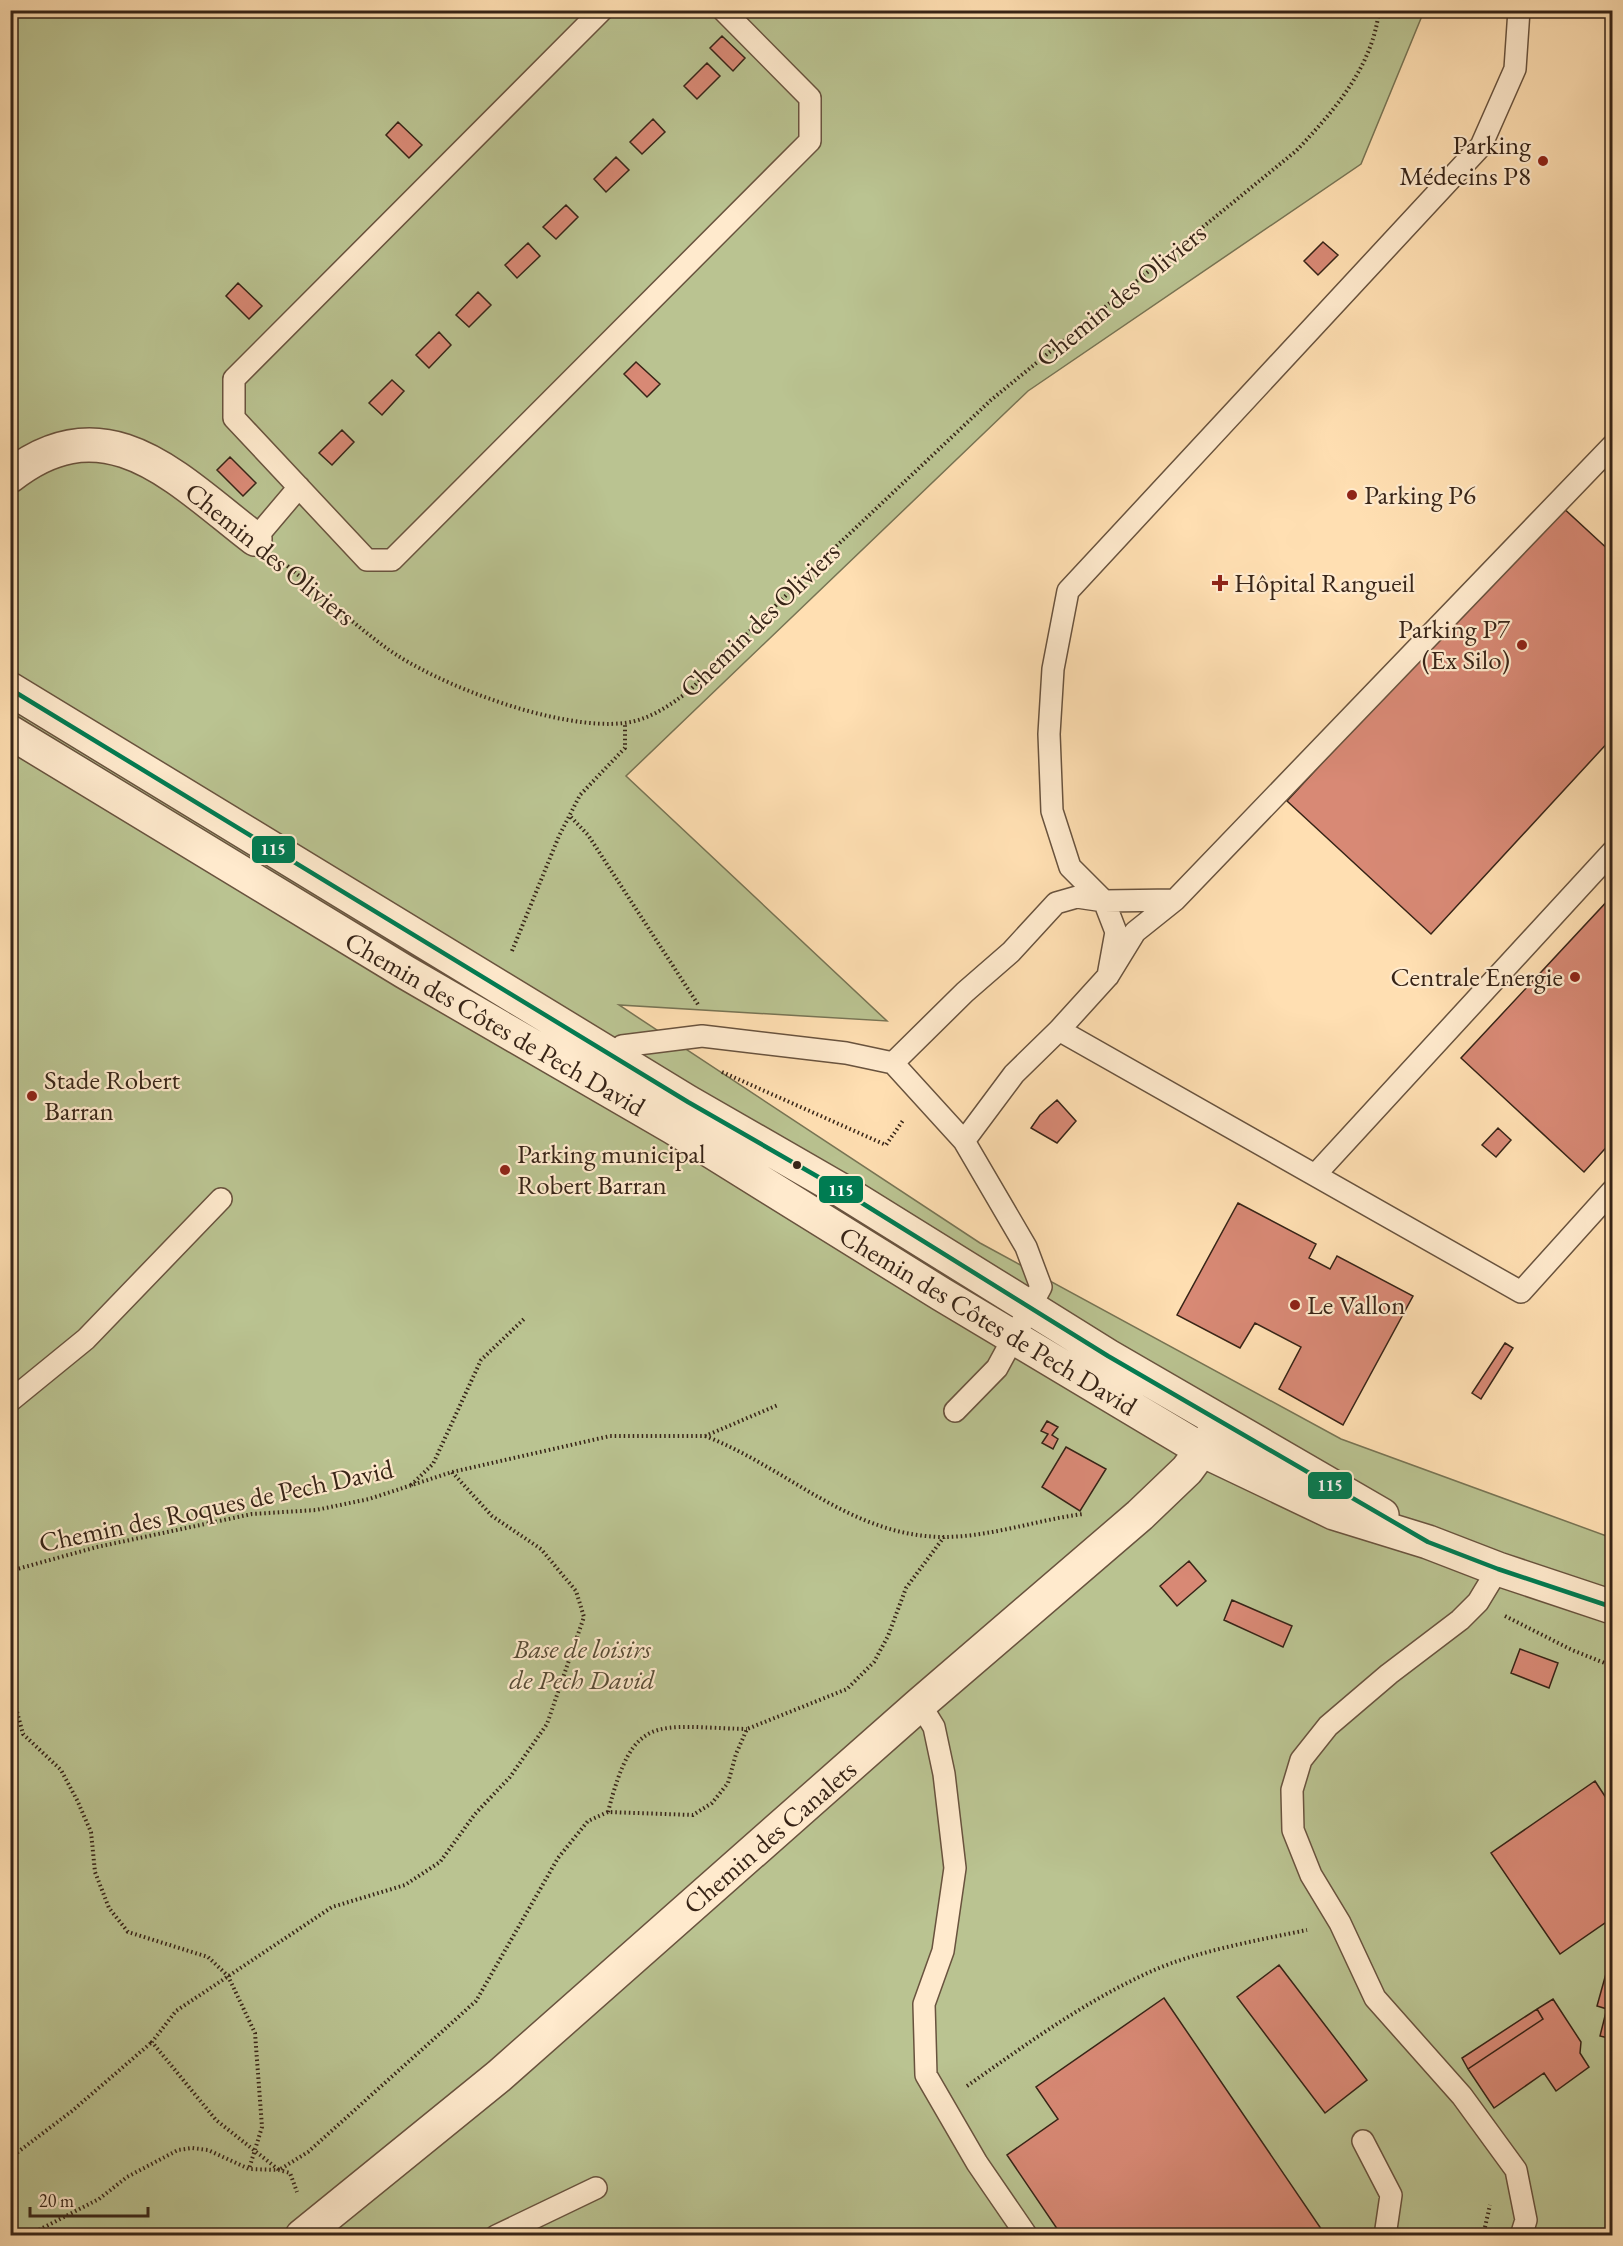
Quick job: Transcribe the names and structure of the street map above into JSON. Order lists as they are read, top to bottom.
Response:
{
  "streets": {
    "street": ["Chemin des Oliviers", "Chemin des Côtes de Pech David", "Chemin des Canalets"],
    "path": ["Chemin des Roques de Pech David"]
  },
  "crossings": [
    ["Chemin des Côtes de Pech David", "Chemin des Canalets"]
  ],
  "parks": ["Base de loisirs de Pech David"],
  "places": {
    "other": [
      "Parking Médecins P8",
      "Parking P6",
      "Parking P7 (Ex Silo)",
      "Centrale Energie",
      "Stade Robert Barran",
      "Parking municipal Robert Barran",
      "Le Vallon"
    ],
    "health": ["Hôpital Rangueil"]
  },
  "lines": ["transit line 115"],
  "scale_bar": "20 m"
}
